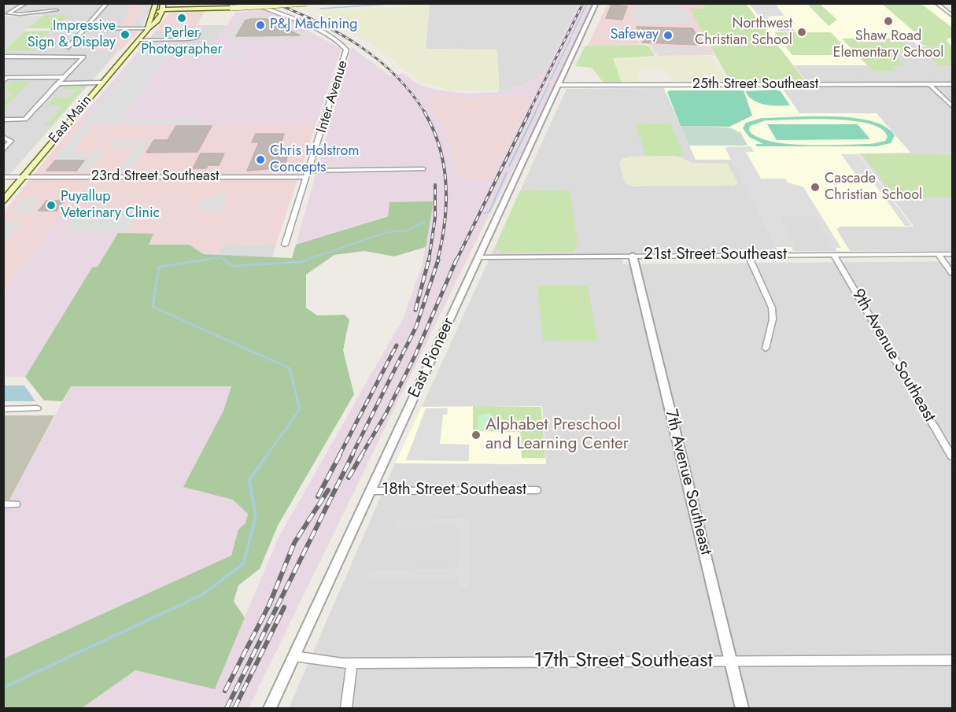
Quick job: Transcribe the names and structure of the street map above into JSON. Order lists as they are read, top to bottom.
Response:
{
  "streets": {
    "main road": ["East Main"],
    "street": [
      "25th Street Southeast",
      "Inter Avenue",
      "23rd Street Southeast",
      "21st Street Southeast",
      "9th Avenue Southeast",
      "East Pioneer",
      "7th Avenue Southeast",
      "18th Street Southeast",
      "17th Street Southeast"
    ]
  },
  "crossings": [
    ["25th Street Southeast", "East Pioneer"],
    ["Inter Avenue", "23rd Street Southeast"],
    ["East Main", "23rd Street Southeast"],
    ["21st Street Southeast", "9th Avenue Southeast"],
    ["21st Street Southeast", "East Pioneer"],
    ["21st Street Southeast", "7th Avenue Southeast"],
    ["East Pioneer", "18th Street Southeast"],
    ["East Pioneer", "17th Street Southeast"],
    ["7th Avenue Southeast", "17th Street Southeast"]
  ],
  "places": [
    "Perler Photographer",
    "Shaw Road Elementary School",
    "P&J Machining",
    "Northwest Christian School",
    "Impressive Sign & Display",
    "Safeway",
    "Chris Holstrom Concepts",
    "Cascade Christian School",
    "Puyallup Veterinary Clinic",
    "Alphabet Preschool and Learning Center"
  ]
}
